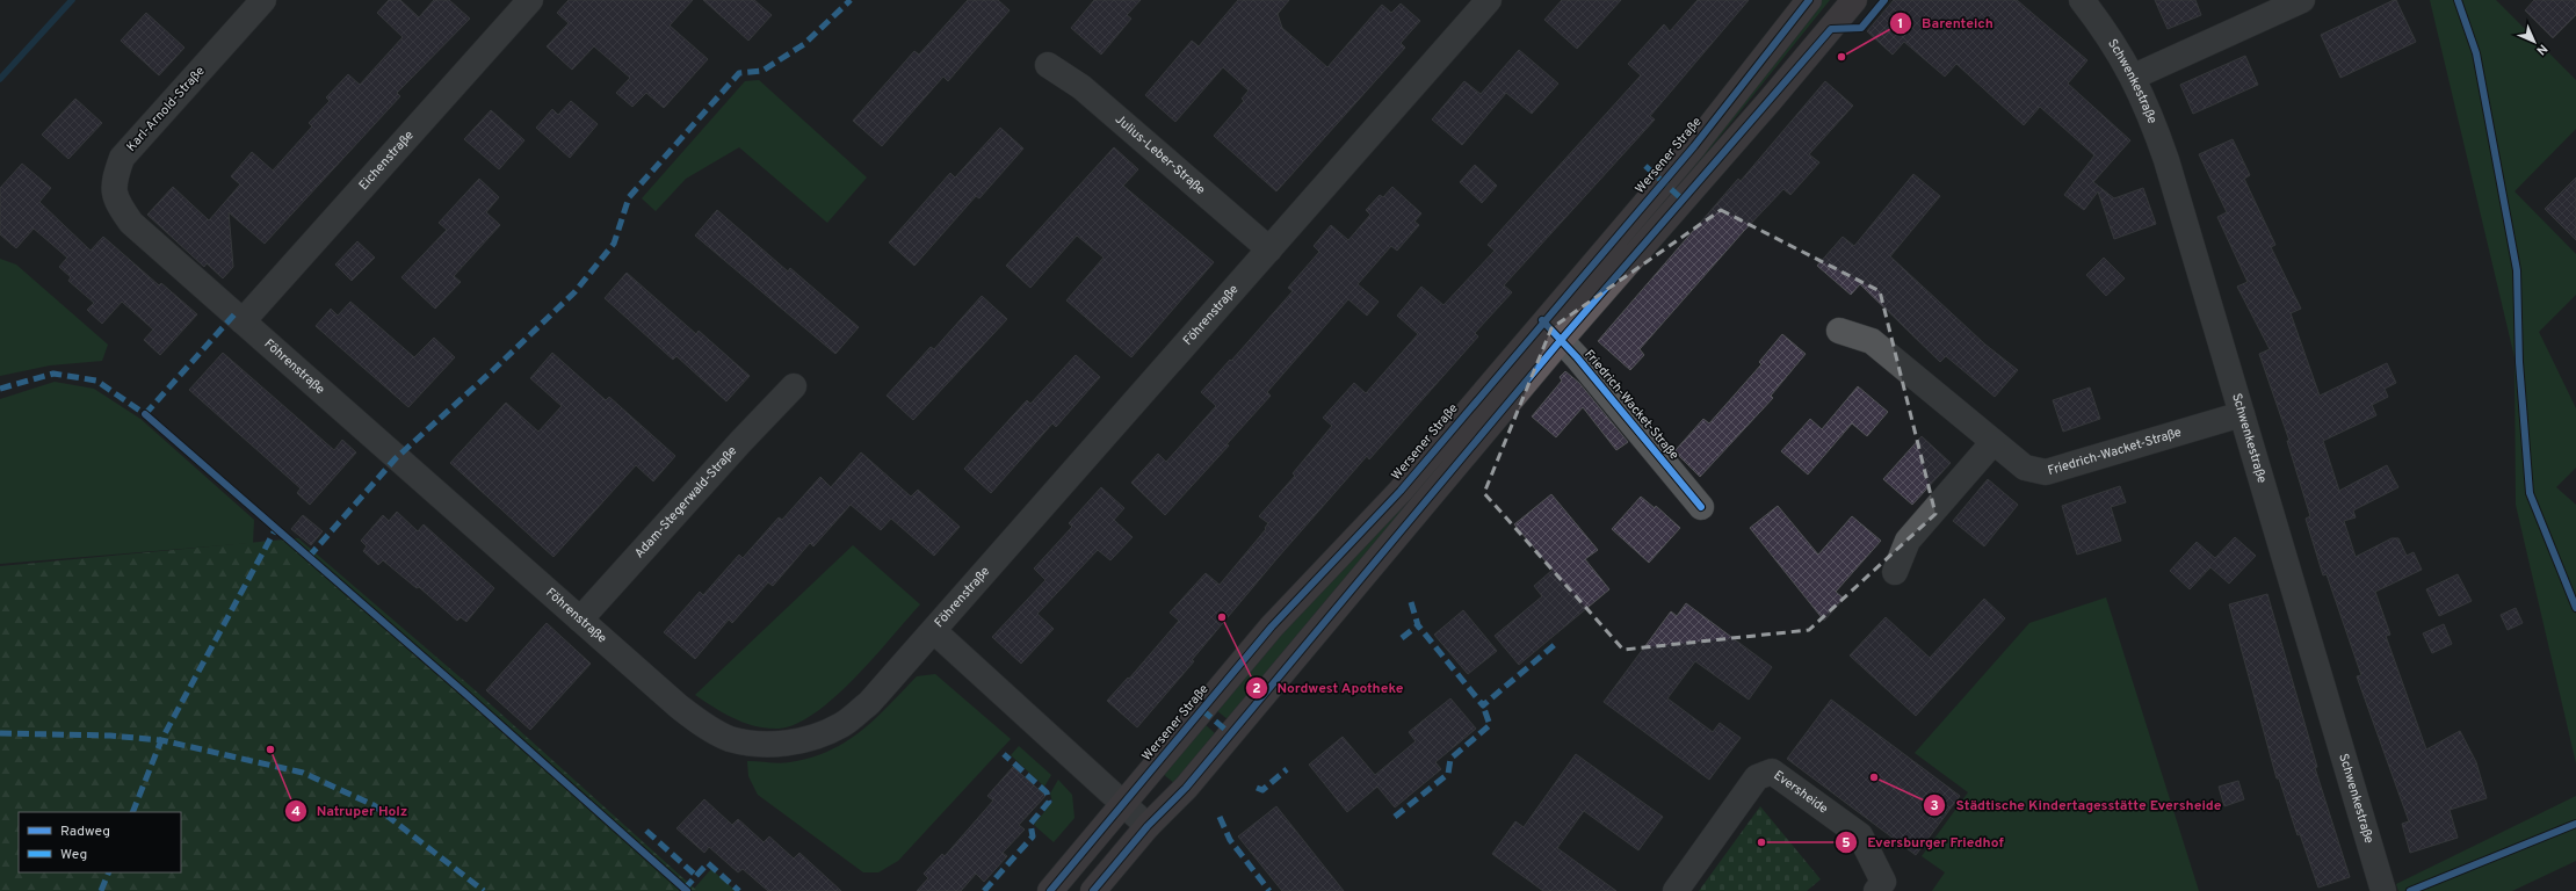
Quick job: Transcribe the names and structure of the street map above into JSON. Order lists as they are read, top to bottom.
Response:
{
  "streets": {
    "main road": ["Wersener Straße"],
    "street": [
      "Schwenkestraße",
      "Karl-Arnold-Straße",
      "Julius-Leber-Straße",
      "Eichenstraße",
      "Föhrenstraße",
      "Friedrich-Wacket-Straße",
      "Adam-Stegerwald-Straße",
      "Eversheide"
    ]
  },
  "crossings": [
    ["Schwenkestraße", "Friedrich-Wacket-Straße"],
    ["Karl-Arnold-Straße", "Eichenstraße"],
    ["Karl-Arnold-Straße", "Föhrenstraße"],
    ["Julius-Leber-Straße", "Föhrenstraße"],
    ["Wersener Straße", "Föhrenstraße"],
    ["Wersener Straße", "Friedrich-Wacket-Straße"],
    ["Eichenstraße", "Föhrenstraße"],
    ["Föhrenstraße", "Adam-Stegerwald-Straße"]
  ],
  "places": [
    "Barenteich",
    "Nordwest Apotheke",
    "Natruper Holz",
    "Städtische Kindertagesstätte Eversheide",
    "Eversburger Friedhof"
  ],
  "legend": ["Radweg", "Weg"],
  "north": "bottom right"
}
